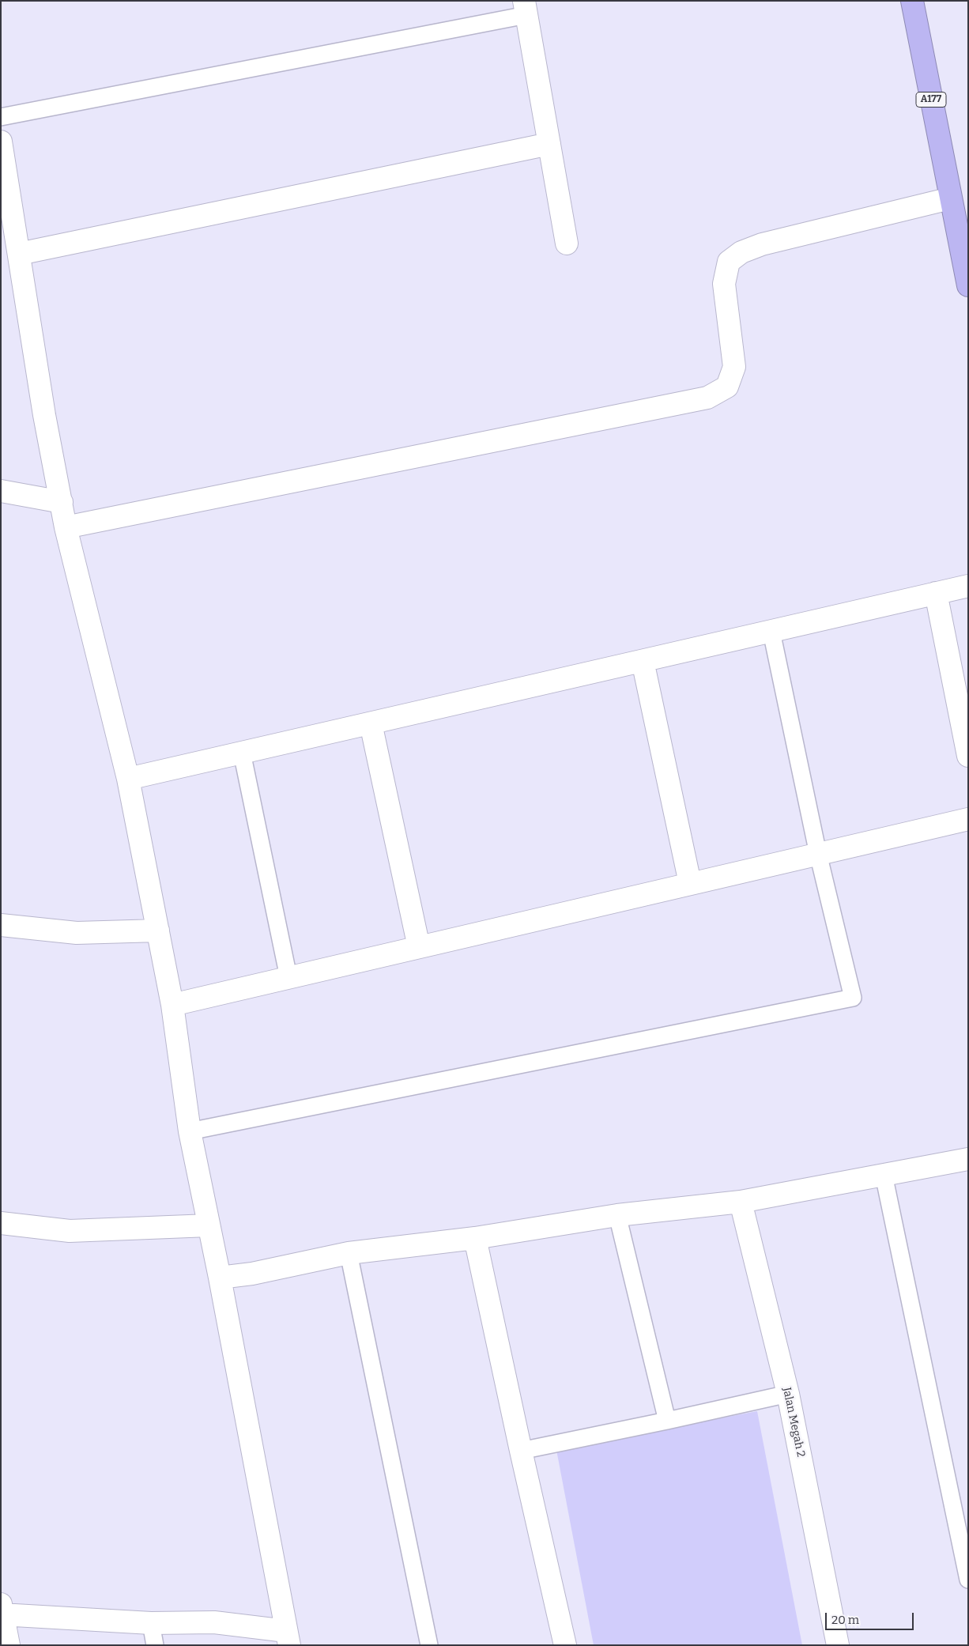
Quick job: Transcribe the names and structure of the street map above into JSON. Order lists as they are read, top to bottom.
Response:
{
  "streets": {
    "highway": ["A177"],
    "street": ["Jalan Megah 2"]
  },
  "scale_bar": "20 m"
}
